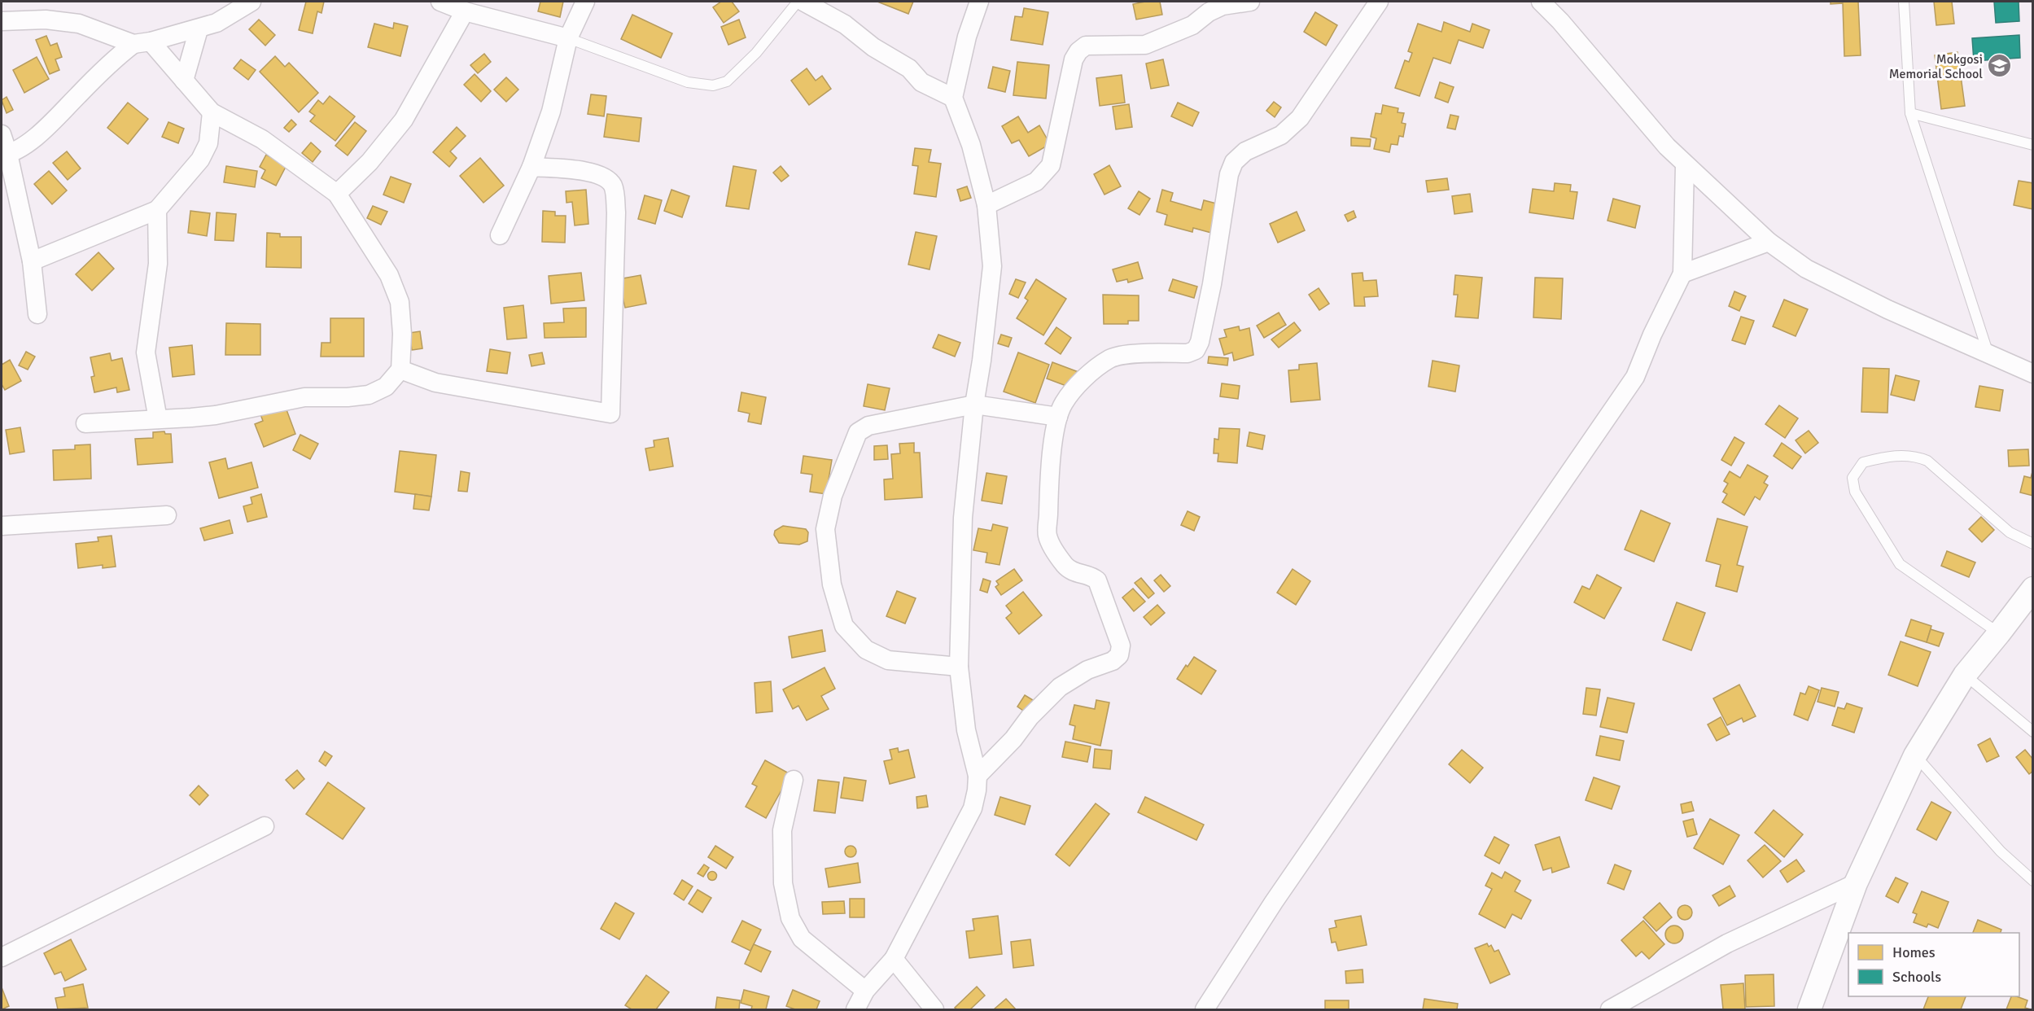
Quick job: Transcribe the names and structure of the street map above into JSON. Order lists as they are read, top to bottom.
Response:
{
  "places": {
    "school or university": ["Mokgosi Memorial School"]
  },
  "legend": ["Homes", "Schools"]
}
